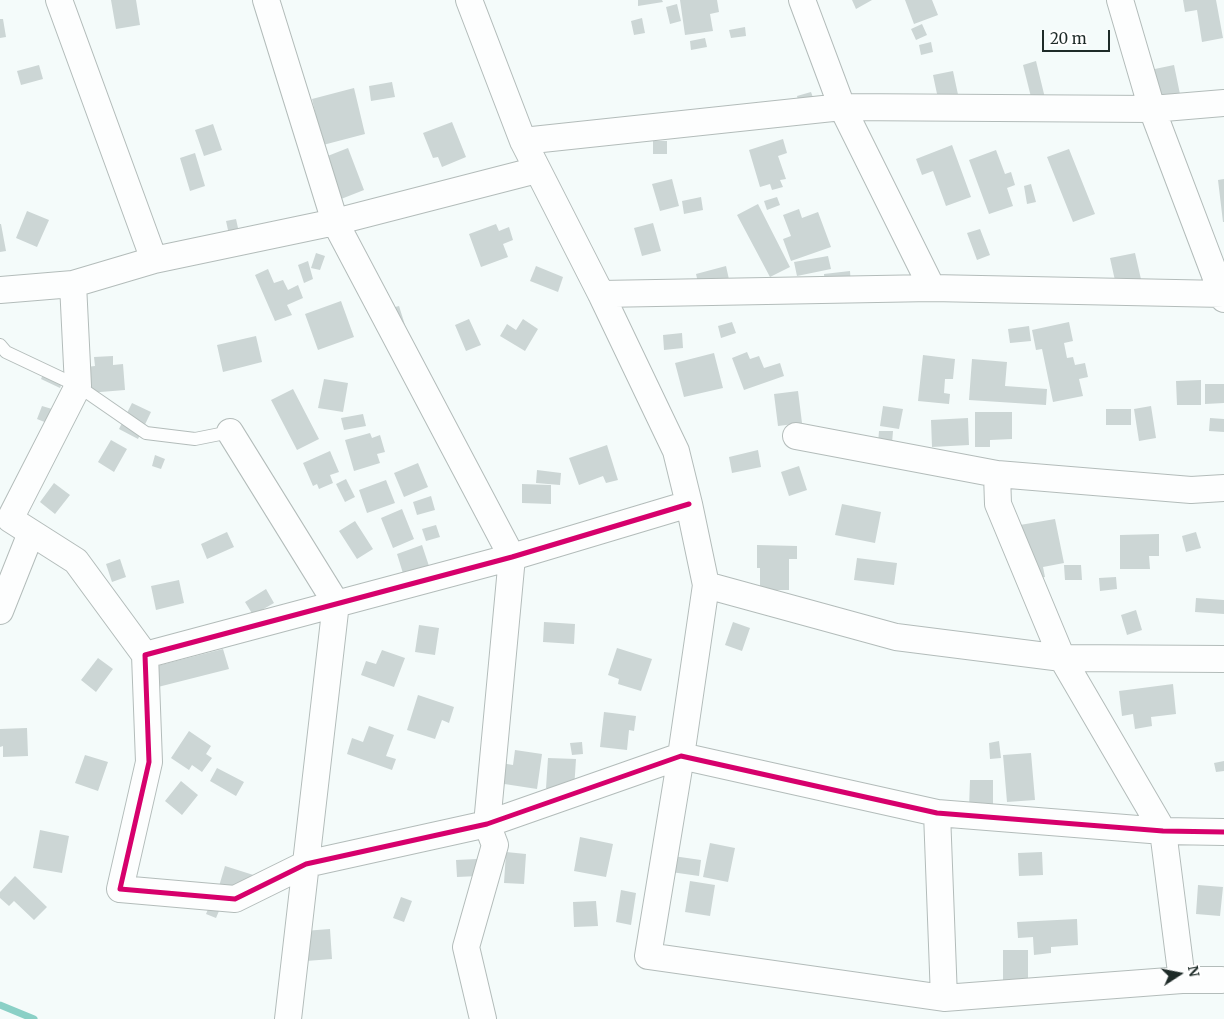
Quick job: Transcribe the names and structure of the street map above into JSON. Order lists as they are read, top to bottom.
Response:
{
  "scale_bar": "20 m",
  "north": "right"
}
